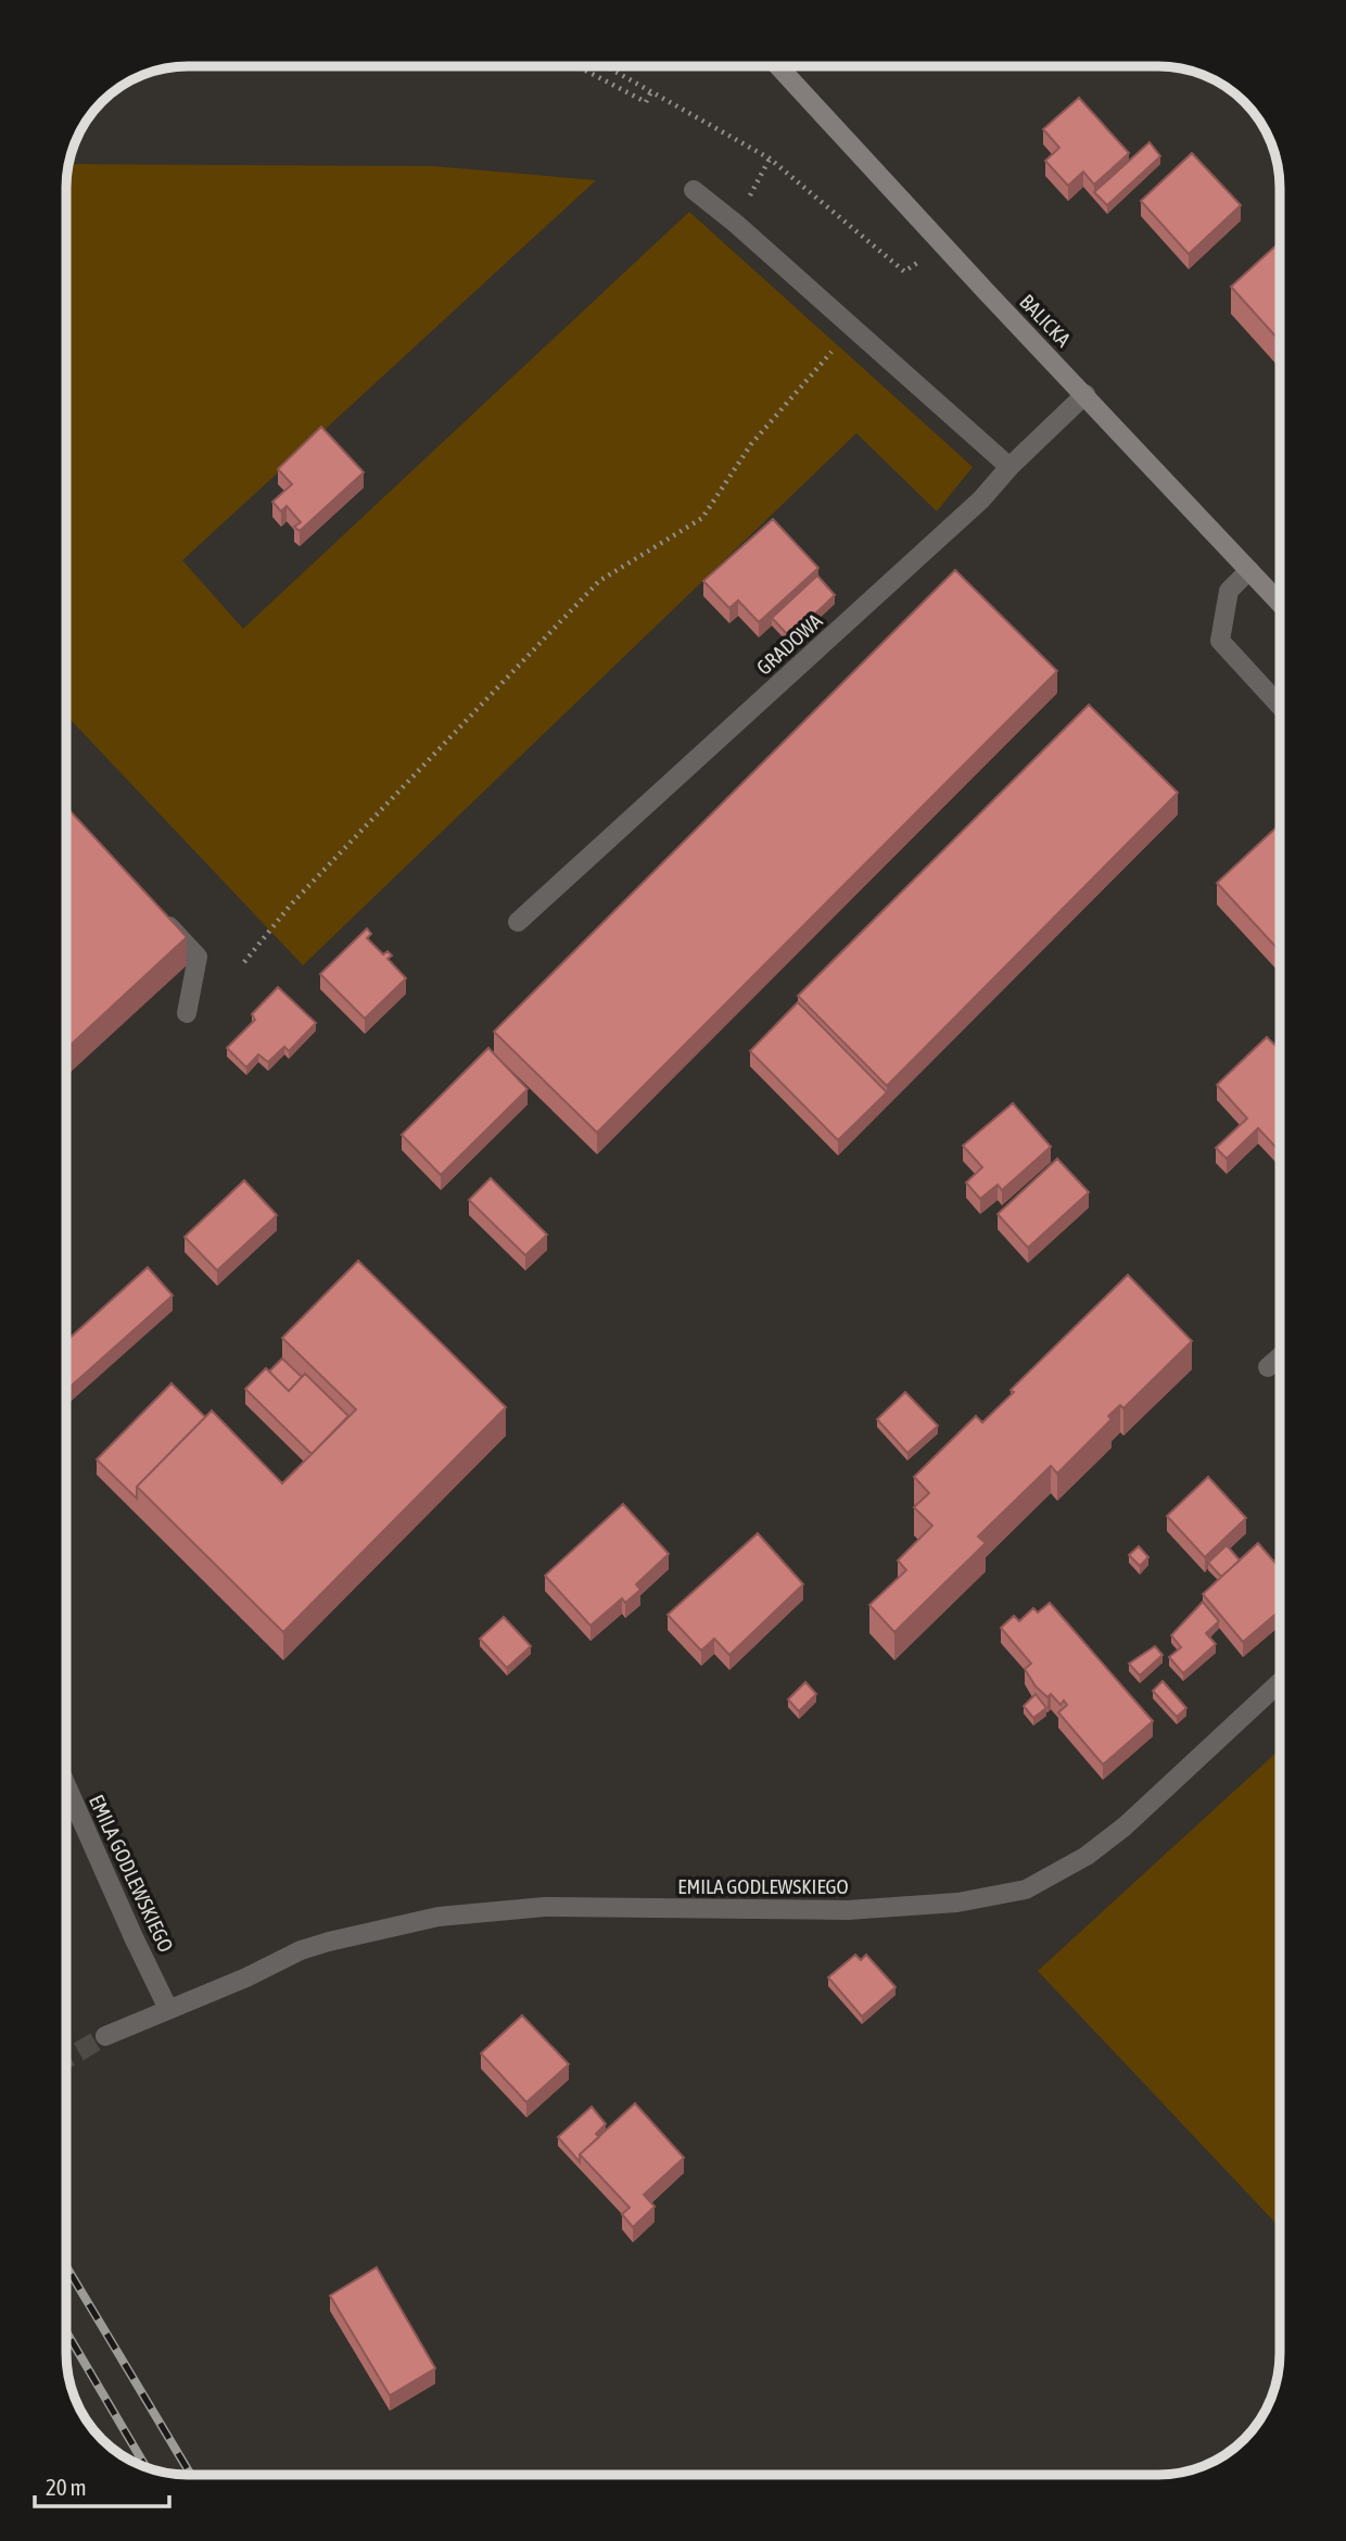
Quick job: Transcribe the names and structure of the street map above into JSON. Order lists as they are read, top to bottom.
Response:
{
  "streets": {
    "street": ["BALICKA", "GRADOWA", "EMILA GODLEWSKIEGO"]
  },
  "crossings": [
    ["BALICKA", "GRADOWA"]
  ],
  "scale_bar": "20 m"
}
